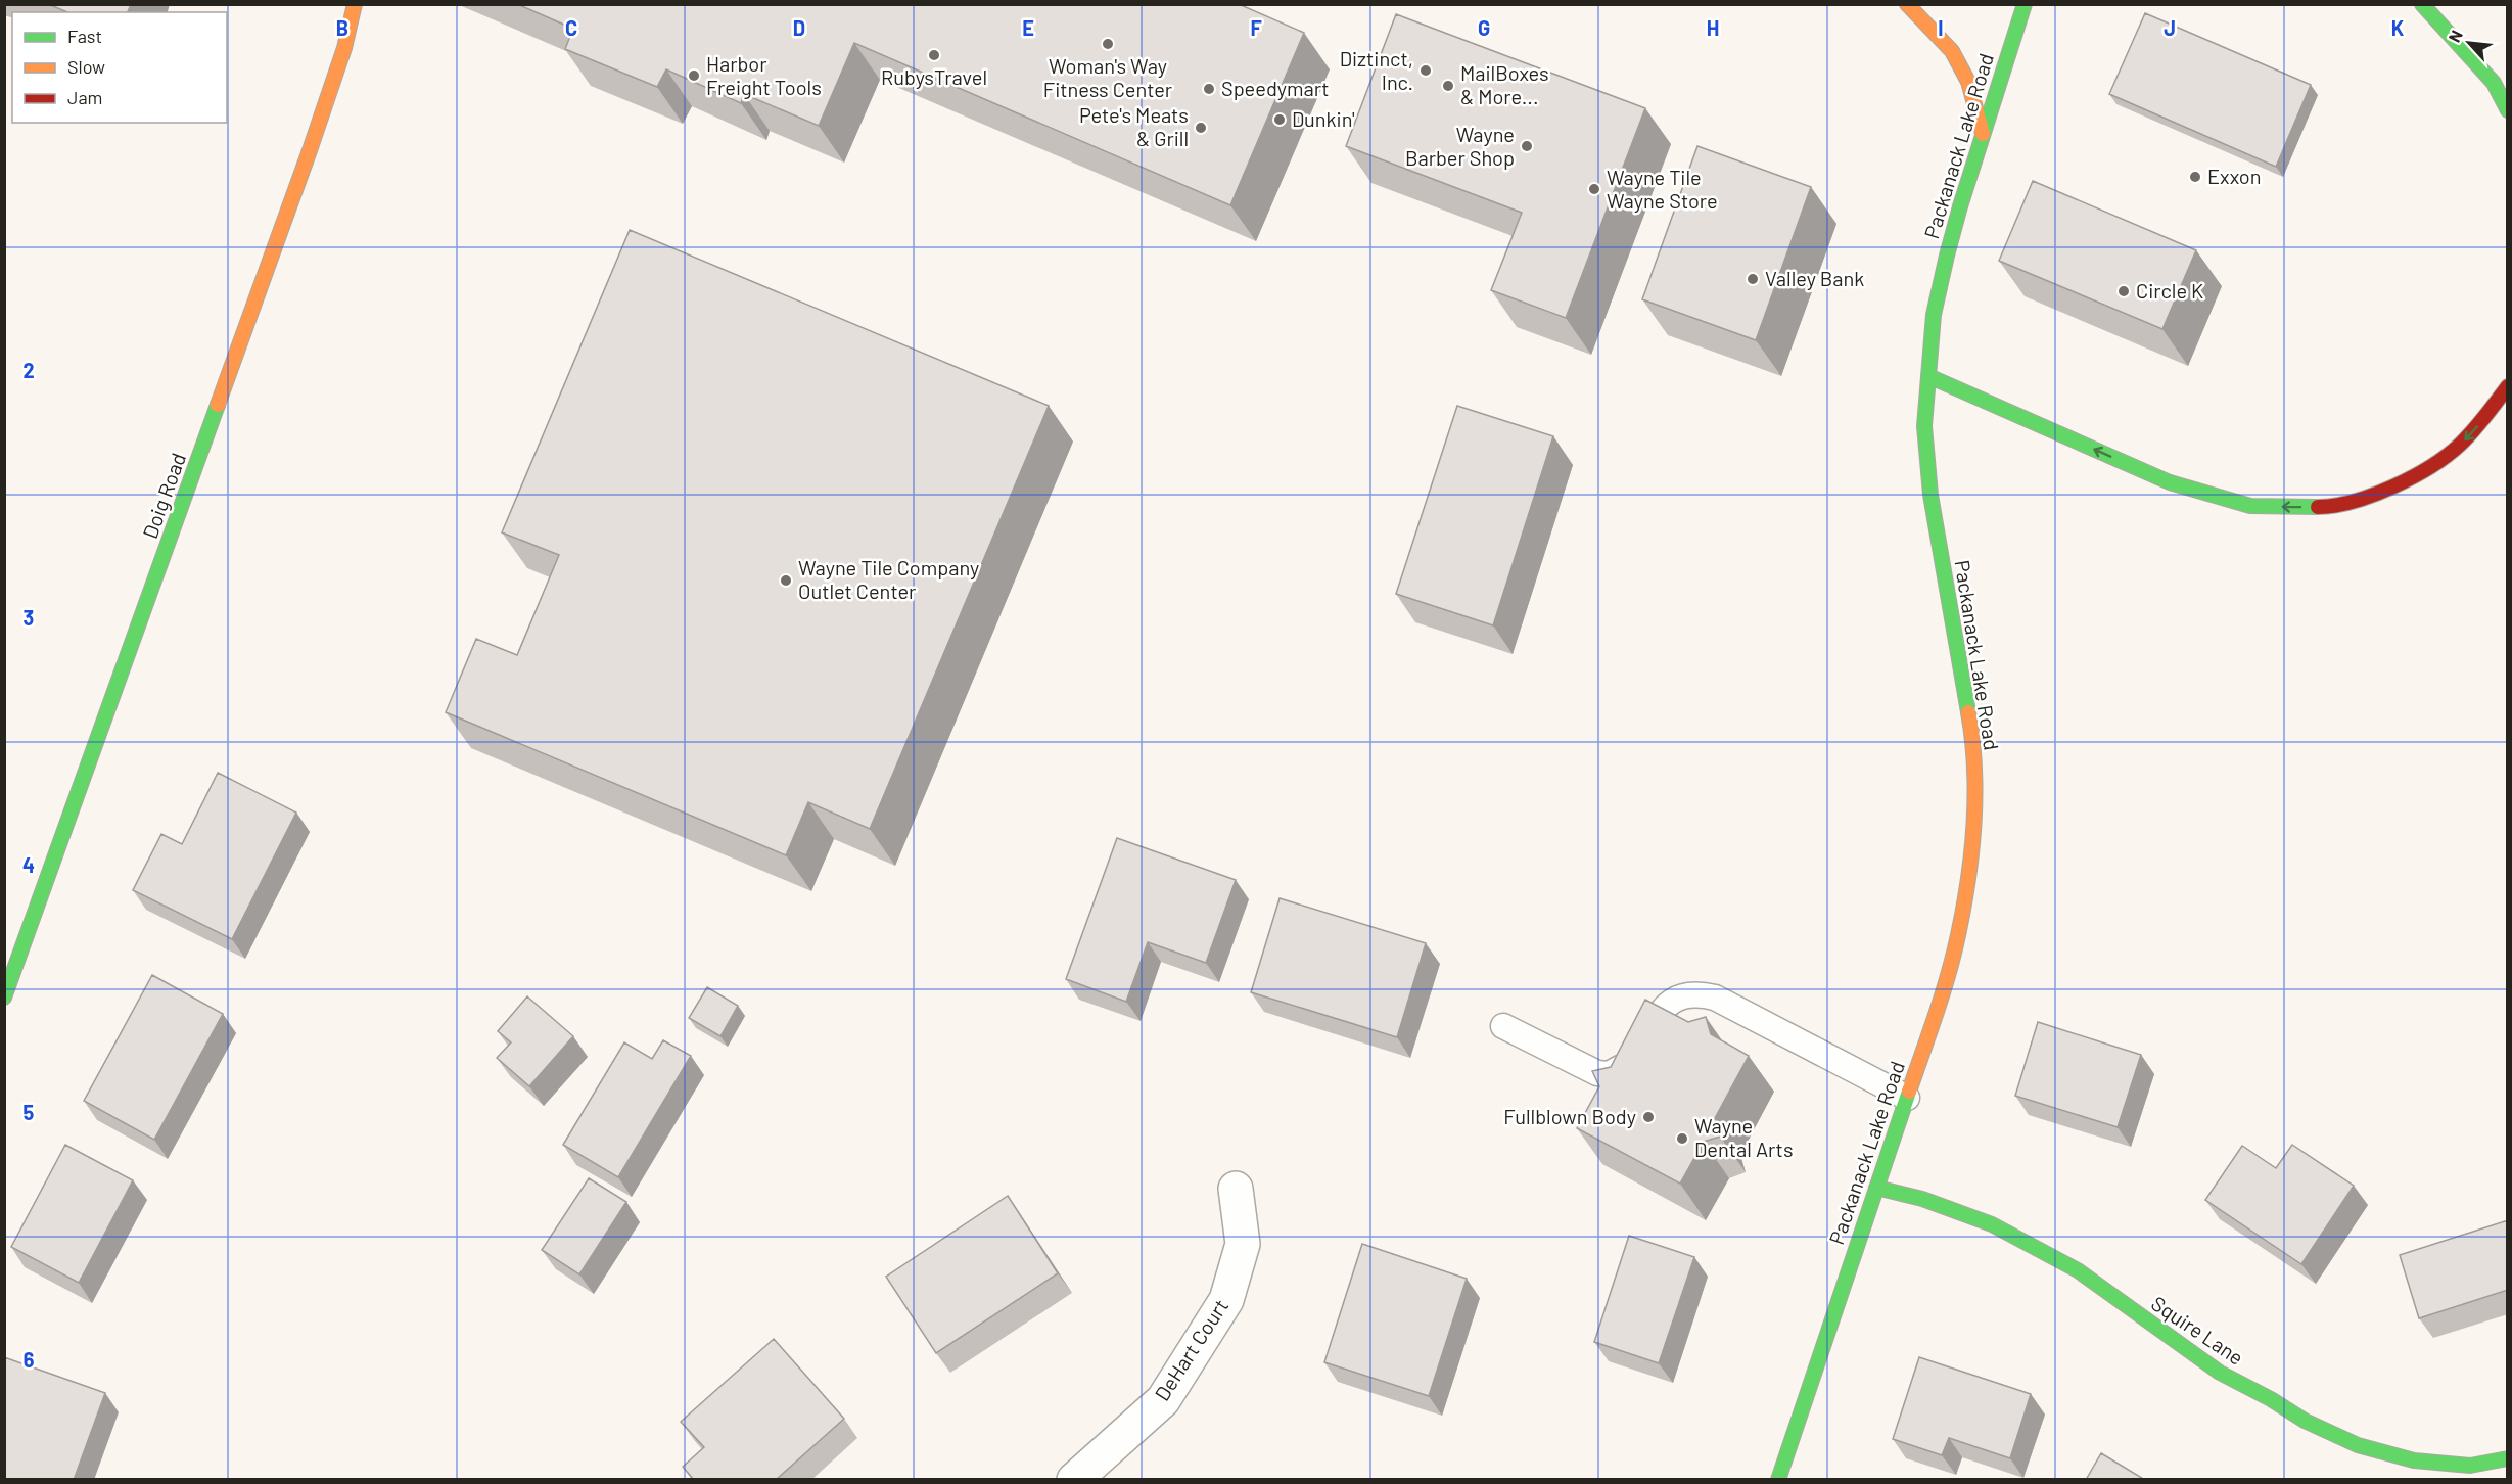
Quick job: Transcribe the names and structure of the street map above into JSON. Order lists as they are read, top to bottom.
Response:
{
  "streets": {
    "main road": ["Packanack Lake Road", "Doig Road", "Squire Lane"],
    "street": ["DeHart Court"]
  },
  "crossings": [
    ["Packanack Lake Road", "Squire Lane"]
  ],
  "places": [
    "Woman's Way Fitness Center",
    "RubysTravel",
    "Diztinct, Inc.",
    "Harbor Freight Tools",
    "MailBoxes & More...",
    "Speedymart",
    "Dunkin'",
    "Pete's Meats & Grill",
    "Wayne Barber Shop",
    "Exxon",
    "Wayne Tile Wayne Store",
    "Valley Bank",
    "Circle K",
    "Wayne Tile Company Outlet Center",
    "Fullblown Body",
    "Wayne Dental Arts"
  ],
  "legend": ["Fast", "Slow", "Jam"],
  "north": "top left",
  "grid": {
    "columns": [
      "B",
      "C",
      "D",
      "E",
      "F",
      "G",
      "H",
      "I",
      "J",
      "K"
    ],
    "rows": [
      "2",
      "3",
      "4",
      "5",
      "6"
    ]
  }
}
